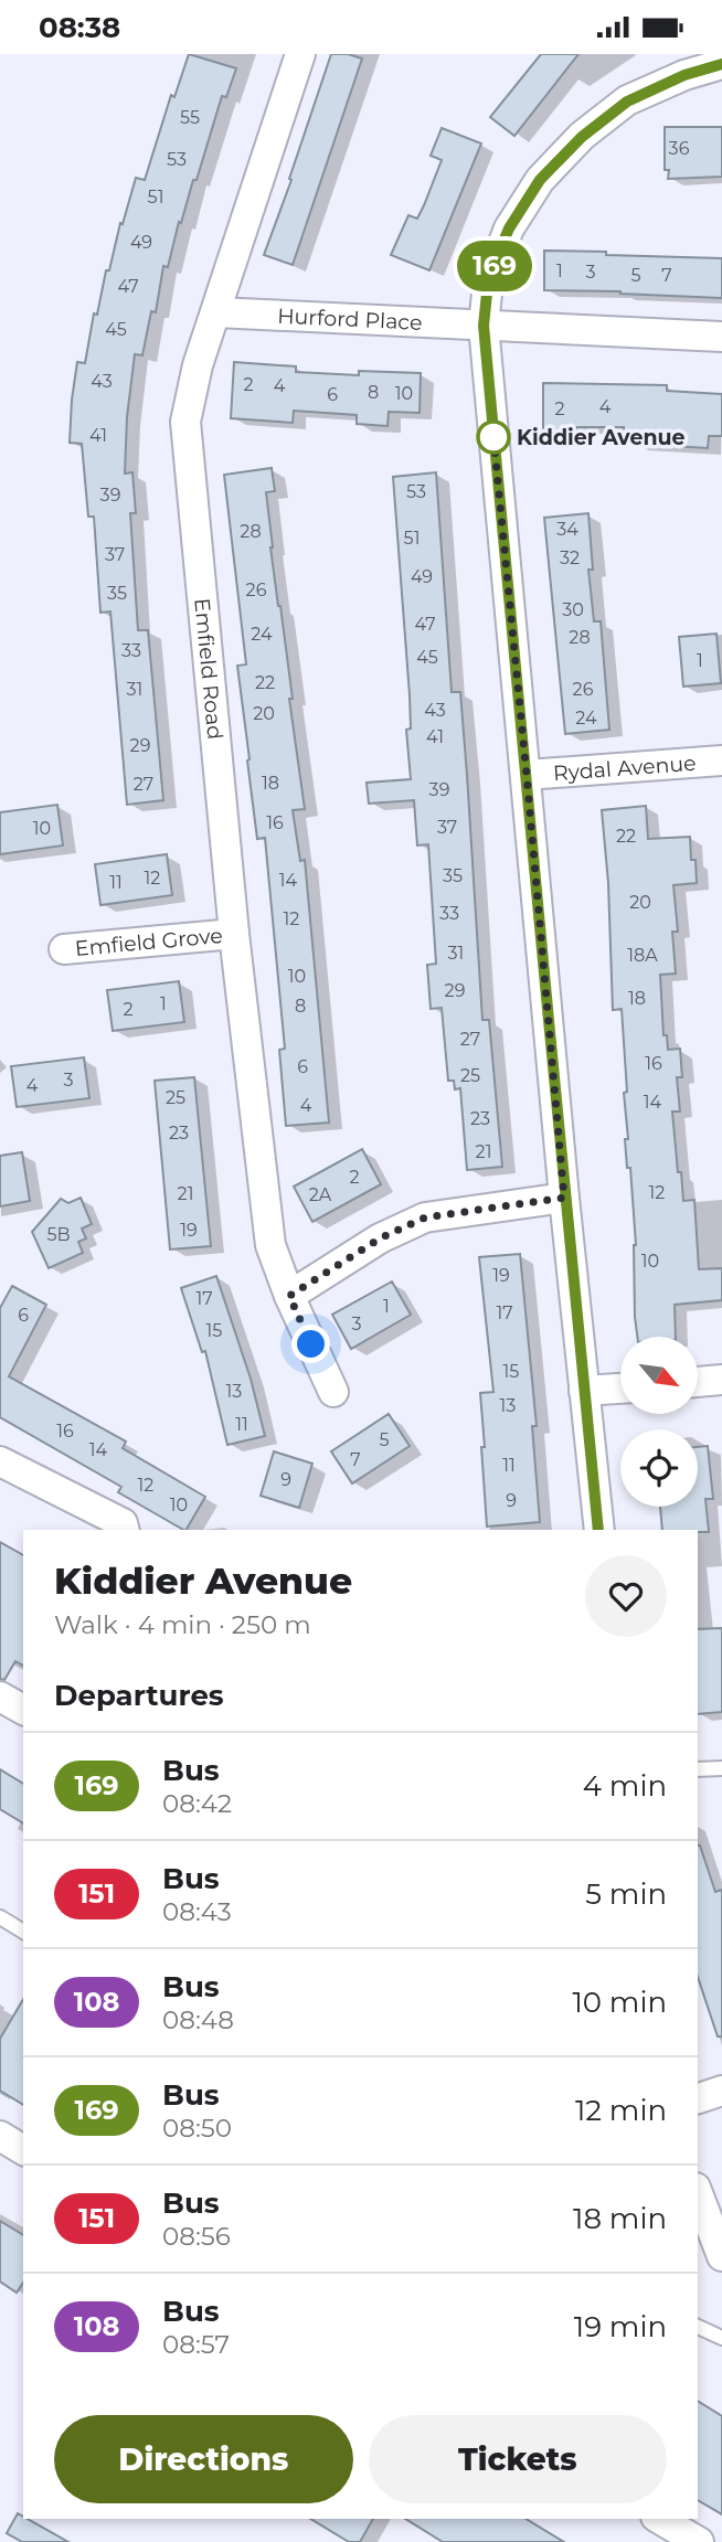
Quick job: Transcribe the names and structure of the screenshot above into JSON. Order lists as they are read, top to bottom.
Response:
{
  "streets": {
    "street": [
      "Hurford Place",
      "Emfield Road",
      "Rydal Avenue",
      "Emfield Grove"
    ]
  },
  "crossings": [
    ["Hurford Place", "Emfield Road"],
    ["Emfield Road", "Emfield Grove"]
  ],
  "places": ["Kiddier Avenue"],
  "lines": ["bus line 169"],
  "house_numbers": [
    "55",
    "36",
    "53",
    "51",
    "49",
    "1",
    "3",
    "5",
    "7",
    "47",
    "45",
    "43",
    "2",
    "4",
    "8",
    "10",
    "6",
    "4",
    "2",
    "41",
    "53",
    "39",
    "34",
    "28",
    "51",
    "37",
    "32",
    "49",
    "26",
    "35",
    "30",
    "47",
    "24",
    "28",
    "33",
    "45",
    "1",
    "22",
    "31",
    "26",
    "43",
    "20",
    "24",
    "41",
    "29",
    "18",
    "27",
    "39",
    "16",
    "37",
    "10",
    "22",
    "35",
    "12",
    "14",
    "11",
    "20",
    "33",
    "12",
    "31",
    "18A",
    "10",
    "29",
    "18",
    "1",
    "8",
    "2",
    "27",
    "16",
    "6",
    "25",
    "3",
    "4",
    "25",
    "14",
    "4",
    "23",
    "23",
    "21",
    "2",
    "12",
    "21",
    "2A",
    "19",
    "5B",
    "10",
    "19",
    "17",
    "1",
    "17",
    "6",
    "3",
    "15",
    "15",
    "13",
    "13",
    "11",
    "16",
    "5",
    "14",
    "7",
    "11",
    "9",
    "12",
    "9",
    "10"
  ],
  "north": "bottom right",
  "page": {
    "status": "08:38",
    "on_map": "169",
    "heading": [
      ["Kiddier Avenue", "Walk · 4 min · 250 m"],
      "Departures"
    ],
    "list": [
      {
        "mark": "169",
        "name": "Bus",
        "note": "08:42",
        "value": "4 min"
      },
      {
        "mark": "151",
        "name": "Bus",
        "note": "08:43",
        "value": "5 min"
      },
      {
        "mark": "108",
        "name": "Bus",
        "note": "08:48",
        "value": "10 min"
      },
      {
        "mark": "169",
        "name": "Bus",
        "note": "08:50",
        "value": "12 min"
      },
      {
        "mark": "151",
        "name": "Bus",
        "note": "08:56",
        "value": "18 min"
      },
      {
        "mark": "108",
        "name": "Bus",
        "note": "08:57",
        "value": "19 min"
      }
    ],
    "buttons": ["Directions", "Tickets"]
  }
}
